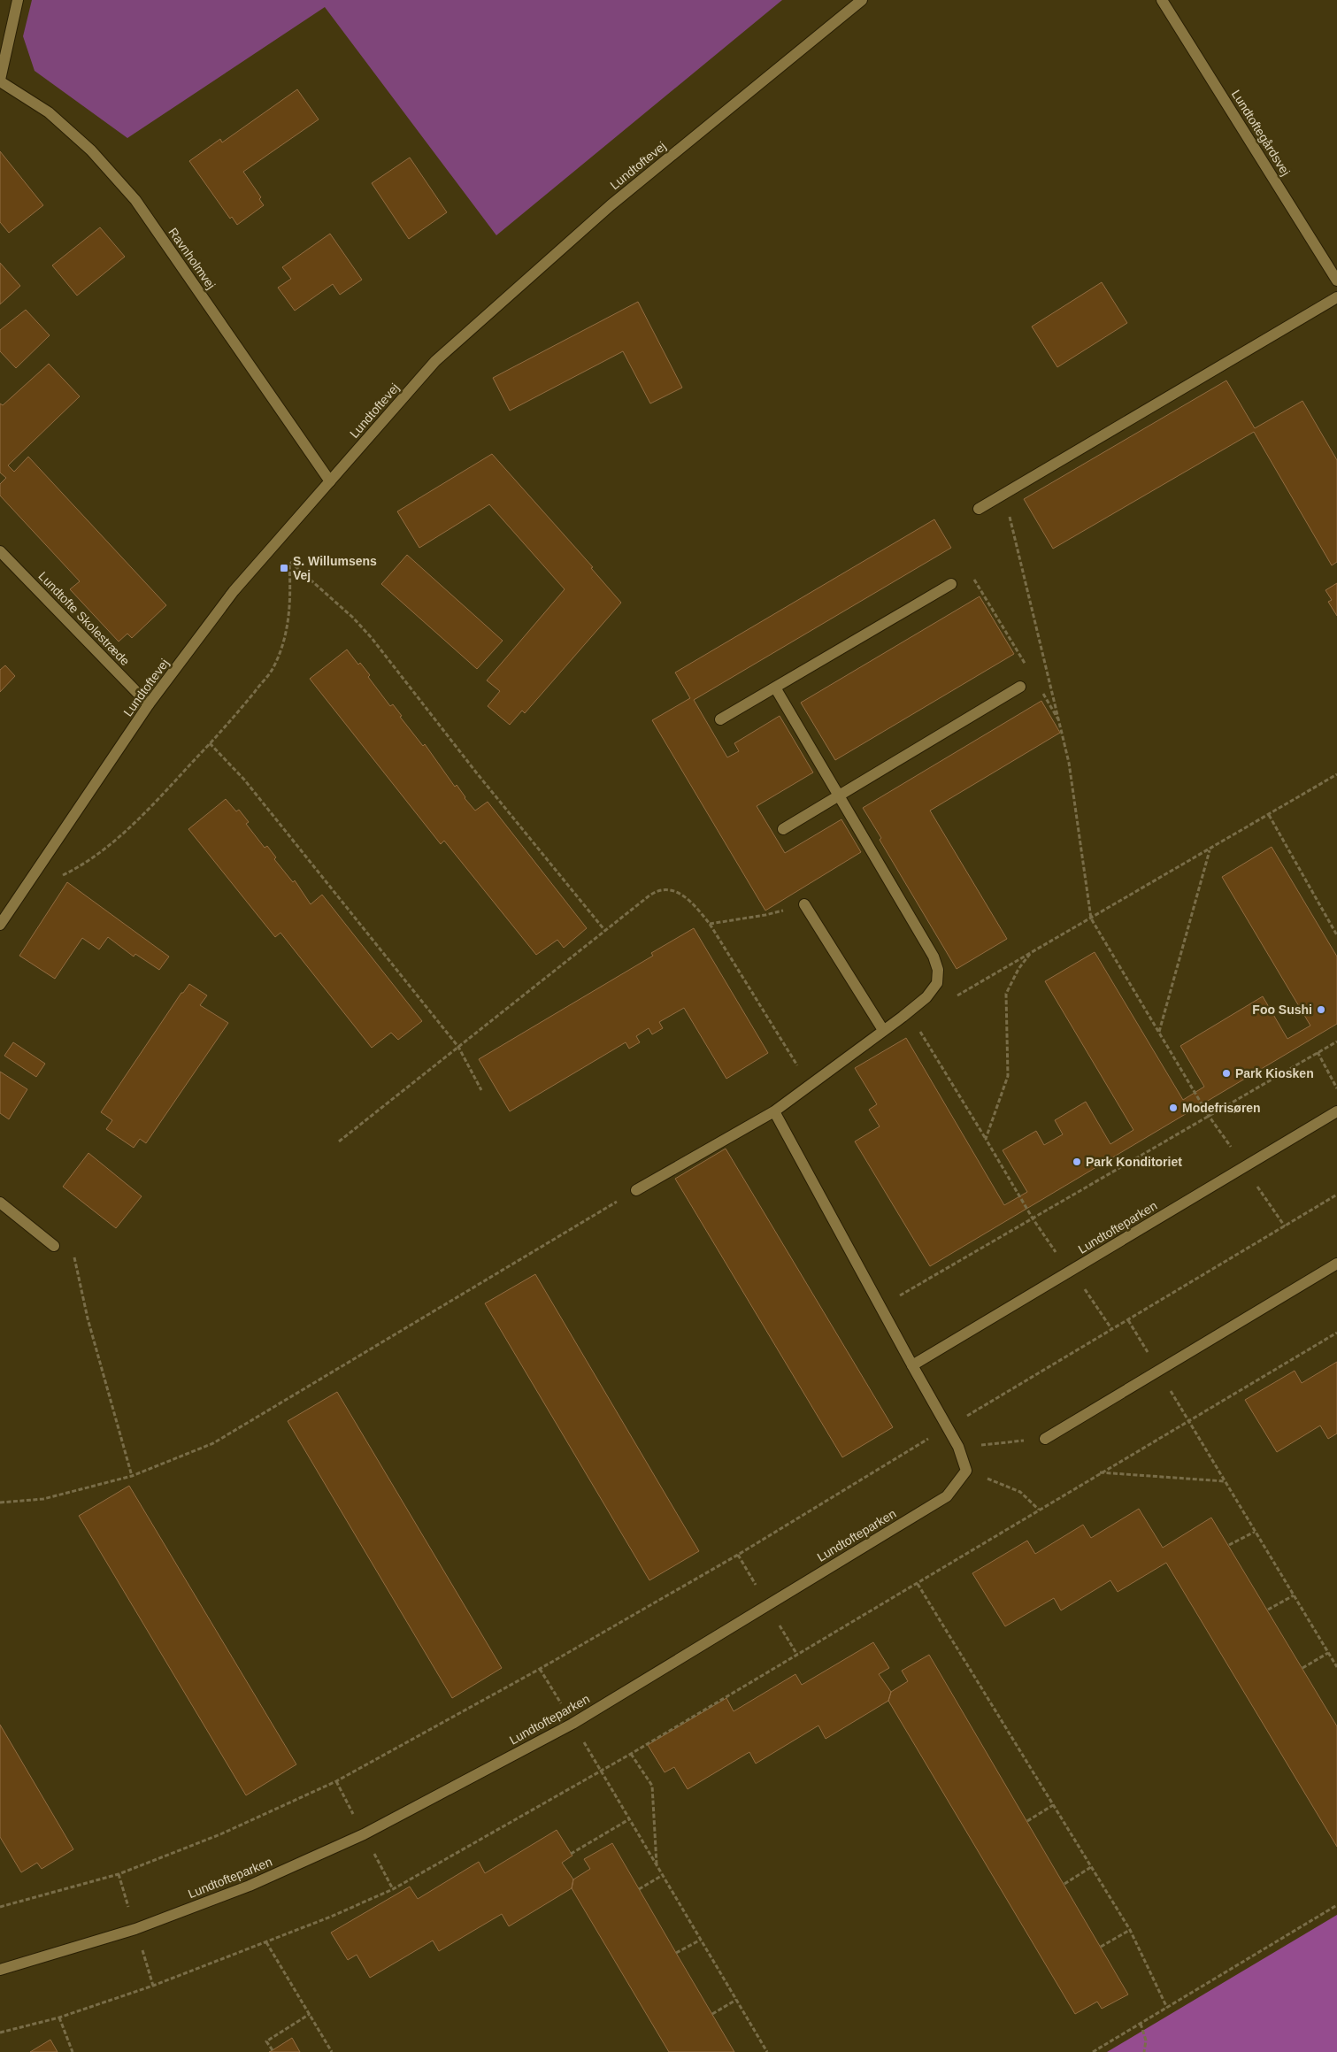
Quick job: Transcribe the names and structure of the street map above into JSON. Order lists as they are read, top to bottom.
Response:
{
  "streets": {
    "street": [
      "Lundtoftegårdsvej",
      "Lundtoftevej",
      "Ravnholmvej",
      "Lundtofte Skolestræde",
      "Lundtofteparken"
    ]
  },
  "crossings": [
    ["Lundtoftevej", "Ravnholmvej"],
    ["Lundtoftevej", "Lundtofte Skolestræde"]
  ],
  "places": {
    "transit": ["S. Willumsens Vej"],
    "other": [
      "Foo Sushi",
      "Park Kiosken",
      "Modefrisøren",
      "Park Konditoriet"
    ]
  }
}
